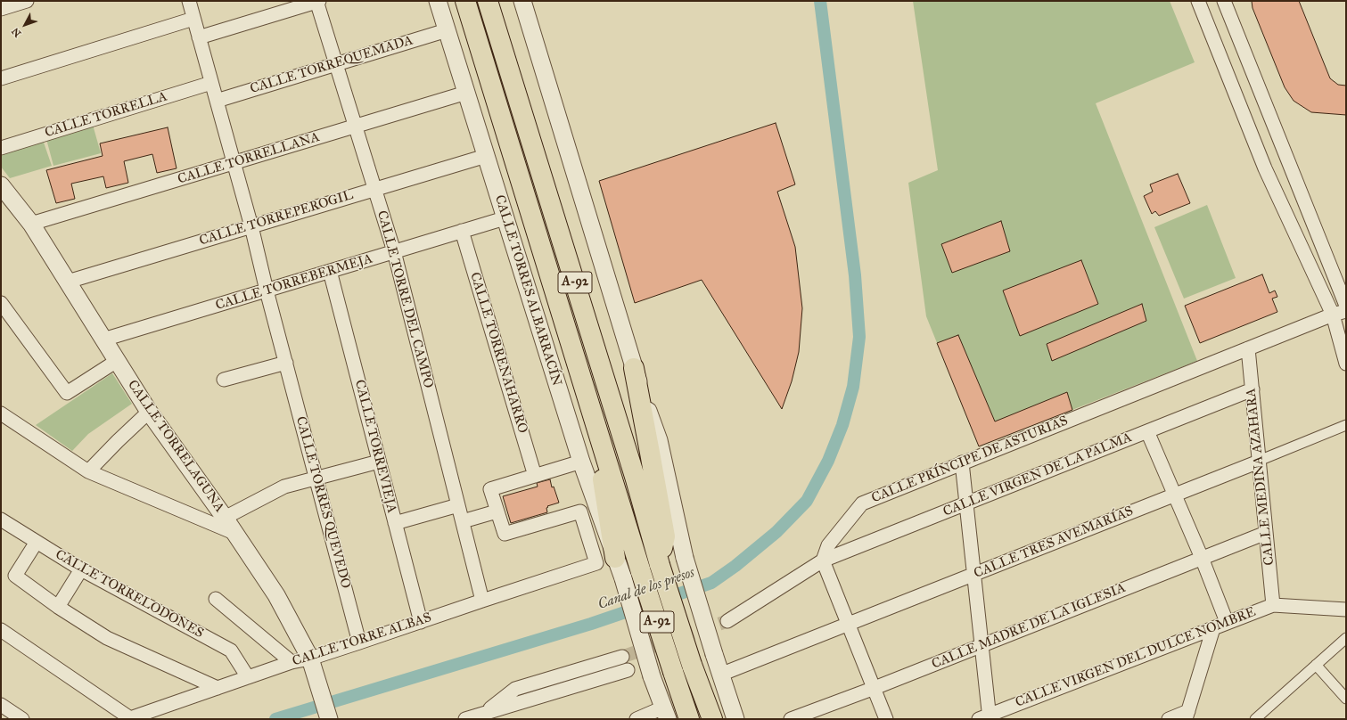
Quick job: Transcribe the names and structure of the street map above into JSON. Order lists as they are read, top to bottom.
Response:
{
  "streets": {
    "highway": ["A-92"],
    "street": [
      "CALLE TORREQUEMADA",
      "CALLE TORRELLA",
      "CALLE TORRELLANA",
      "CALLE TORREPEROGIL",
      "CALLE TORREBERMEJA",
      "CALLE TORRES ALBARRACÍN",
      "CALLE TORRE DEL CAMPO",
      "CALLE TORRENAHARRO",
      "CALLE TORRELAGUNA",
      "CALLE TORREVIEJA",
      "CALLE PRÍNCIPE DE ASTURIAS",
      "CALLE VIRGEN DE LA PALMA",
      "CALLE MEDINA AZAHARA",
      "CALLE TORRES QUEVEDO",
      "CALLE TRES AVEMARÍAS",
      "CALLE TORRELODONES",
      "CALLE MADRE DE LA IGLESIA",
      "CALLE TORRE ALBAS",
      "CALLE VIRGEN DEL DULCE NOMBRE"
    ]
  },
  "crossings": [
    ["CALLE TORREQUEMADA", "CALLE TORRES ALBARRACÍN"],
    ["CALLE TORREQUEMADA", "CALLE TORRE DEL CAMPO"],
    ["CALLE TORREQUEMADA", "CALLE TORRES QUEVEDO"],
    ["CALLE TORRELLA", "CALLE TORRES QUEVEDO"],
    ["CALLE TORRELLANA", "CALLE TORRES ALBARRACÍN"],
    ["CALLE TORRELLANA", "CALLE TORRE DEL CAMPO"],
    ["CALLE TORRELLANA", "CALLE TORRELAGUNA"],
    ["CALLE TORRELLANA", "CALLE TORRES QUEVEDO"],
    ["CALLE TORREPEROGIL", "CALLE TORRES ALBARRACÍN"],
    ["CALLE TORREPEROGIL", "CALLE TORRE DEL CAMPO"],
    ["CALLE TORREPEROGIL", "CALLE TORRELAGUNA"],
    ["CALLE TORREPEROGIL", "CALLE TORRES QUEVEDO"],
    ["CALLE TORREBERMEJA", "CALLE TORRES ALBARRACÍN"],
    ["CALLE TORREBERMEJA", "CALLE TORRE DEL CAMPO"],
    ["CALLE TORREBERMEJA", "CALLE TORRENAHARRO"],
    ["CALLE TORREBERMEJA", "CALLE TORRELAGUNA"],
    ["CALLE TORREBERMEJA", "CALLE TORREVIEJA"],
    ["CALLE TORREBERMEJA", "CALLE TORRES QUEVEDO"],
    ["CALLE TORRE DEL CAMPO", "CALLE TORRE ALBAS"],
    ["CALLE TORRELAGUNA", "CALLE TORRE ALBAS"],
    ["CALLE TORREVIEJA", "CALLE TORRE ALBAS"],
    ["CALLE PRÍNCIPE DE ASTURIAS", "CALLE VIRGEN DE LA PALMA"],
    ["CALLE PRÍNCIPE DE ASTURIAS", "CALLE MEDINA AZAHARA"],
    ["CALLE VIRGEN DE LA PALMA", "CALLE MEDINA AZAHARA"],
    ["CALLE MEDINA AZAHARA", "CALLE TRES AVEMARÍAS"],
    ["CALLE MEDINA AZAHARA", "CALLE MADRE DE LA IGLESIA"],
    ["CALLE MEDINA AZAHARA", "CALLE VIRGEN DEL DULCE NOMBRE"],
    ["CALLE TORRES QUEVEDO", "CALLE TORRE ALBAS"],
    ["CALLE TORRELODONES", "CALLE TORRE ALBAS"]
  ],
  "water": ["Canal de los presos"],
  "north": "bottom left"
}
